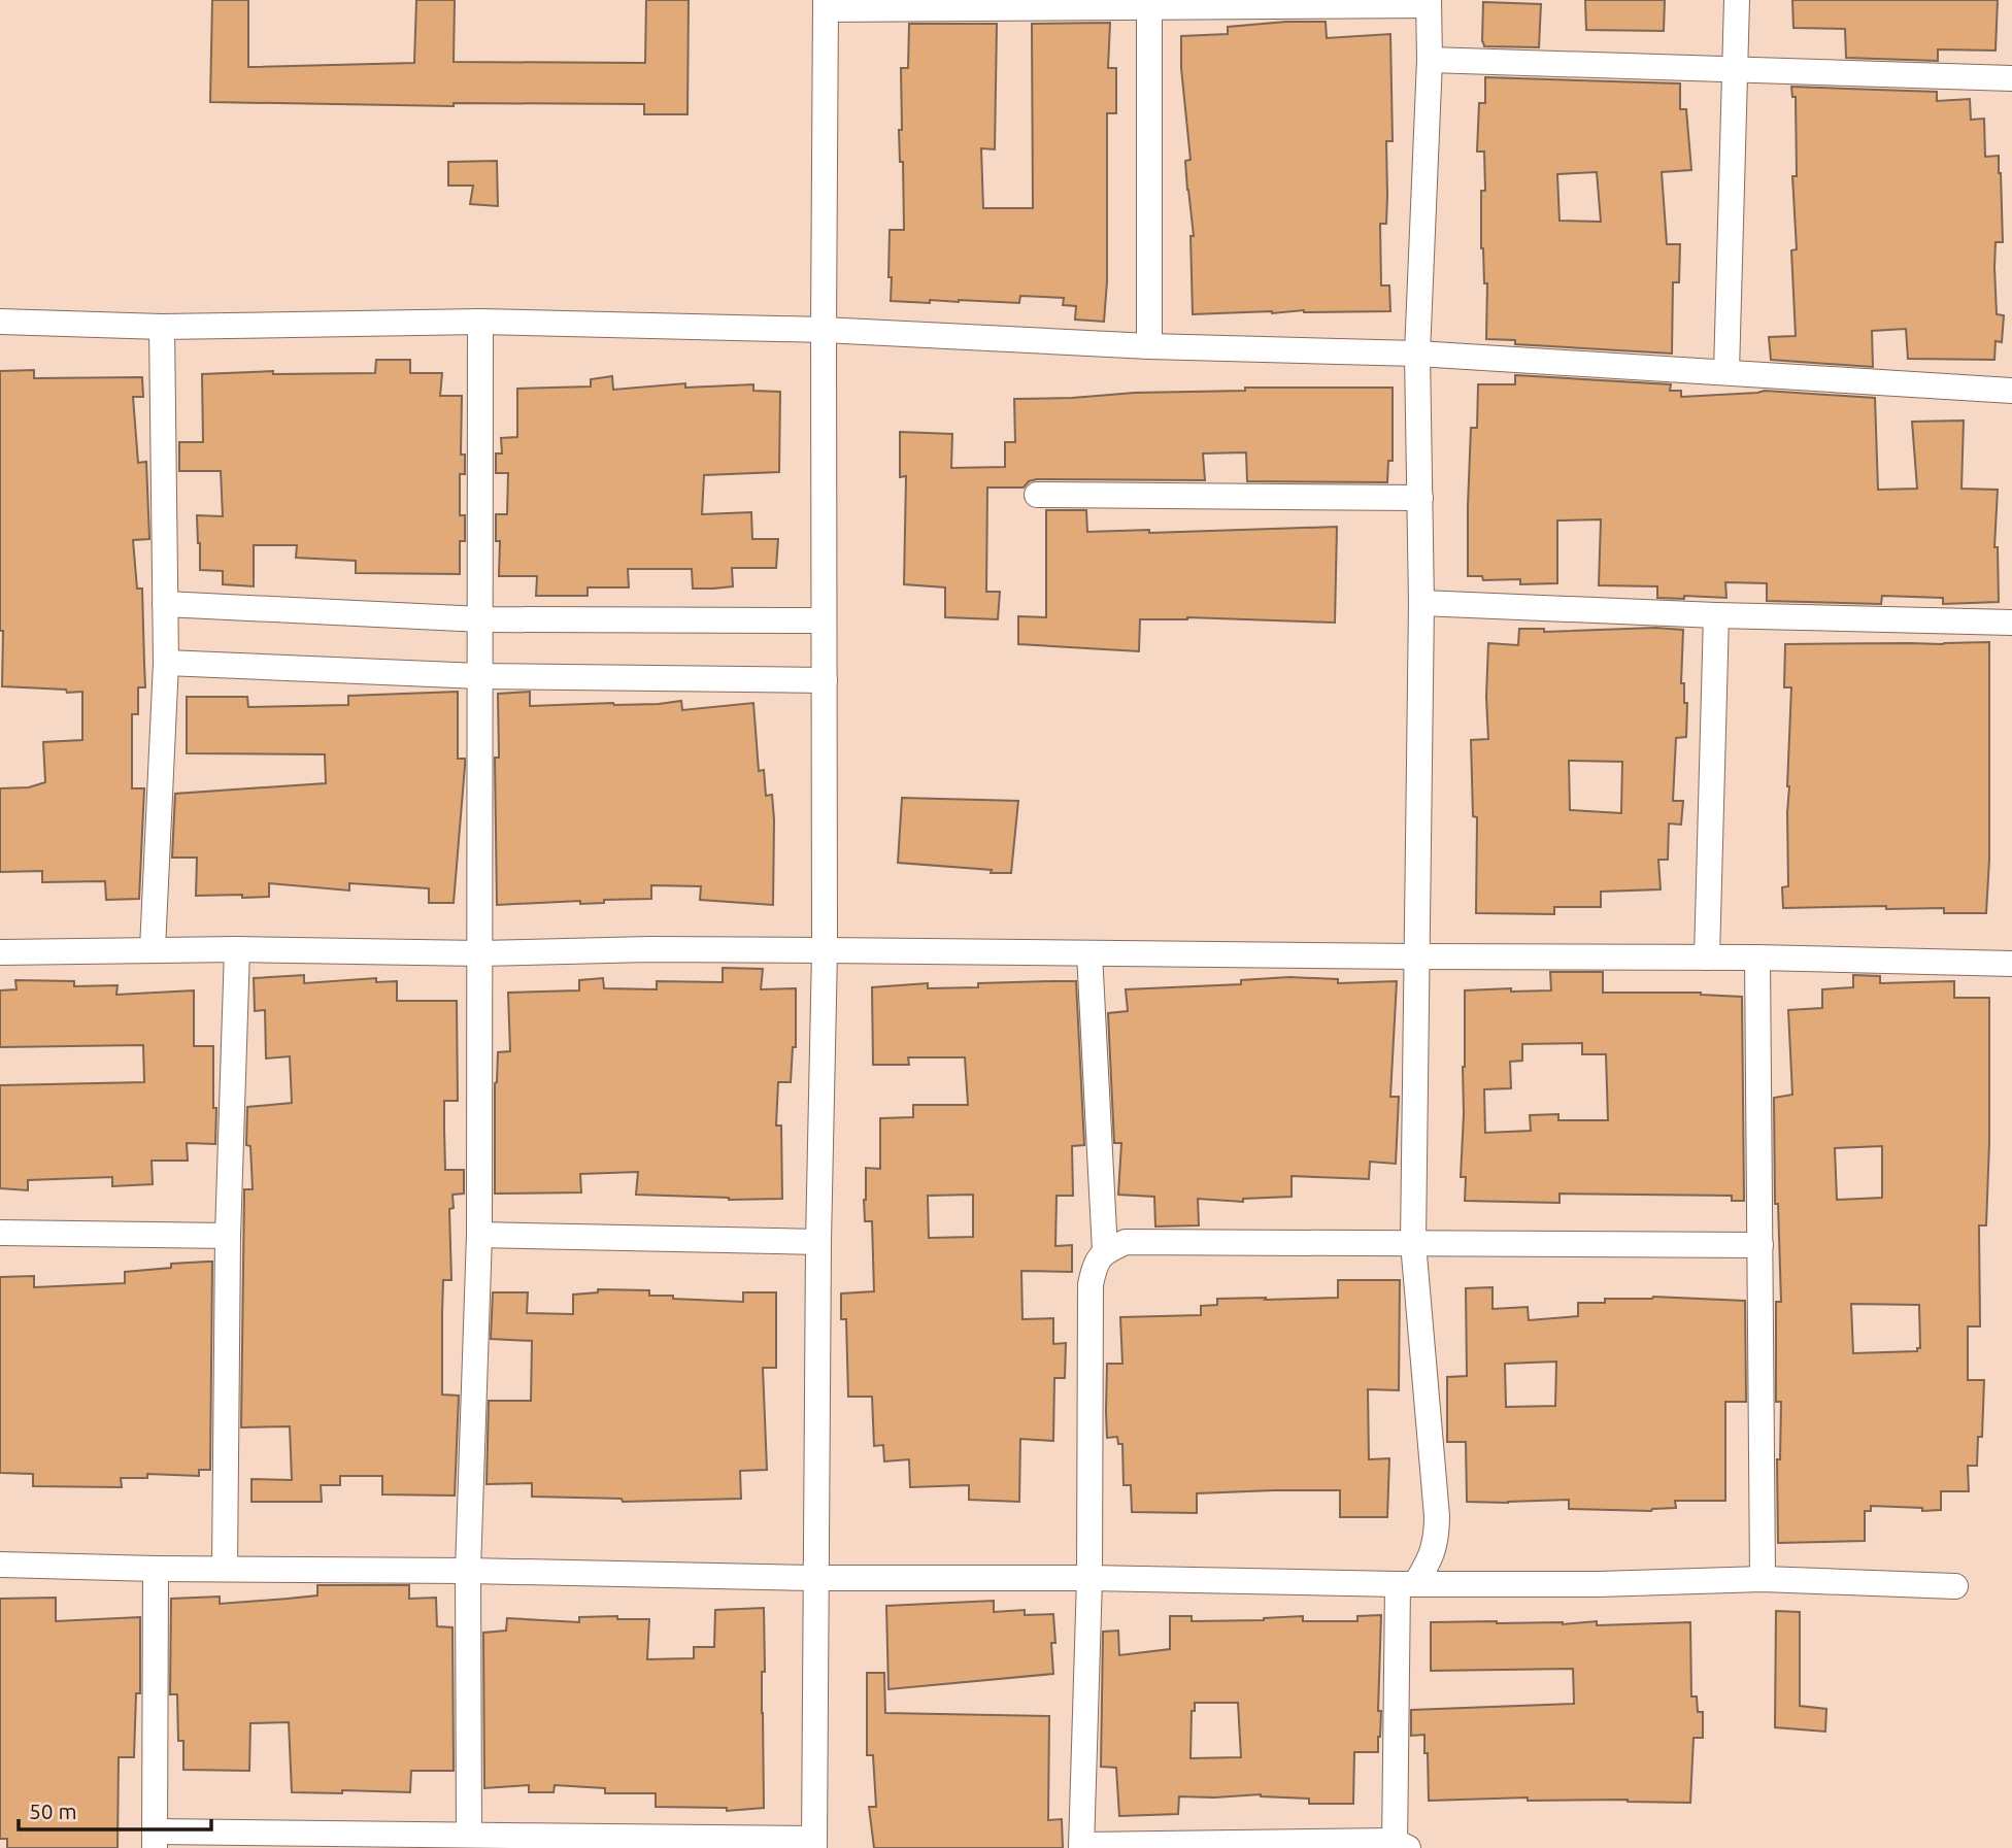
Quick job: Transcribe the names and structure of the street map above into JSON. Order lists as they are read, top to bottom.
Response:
{
  "scale_bar": "50 m"
}
